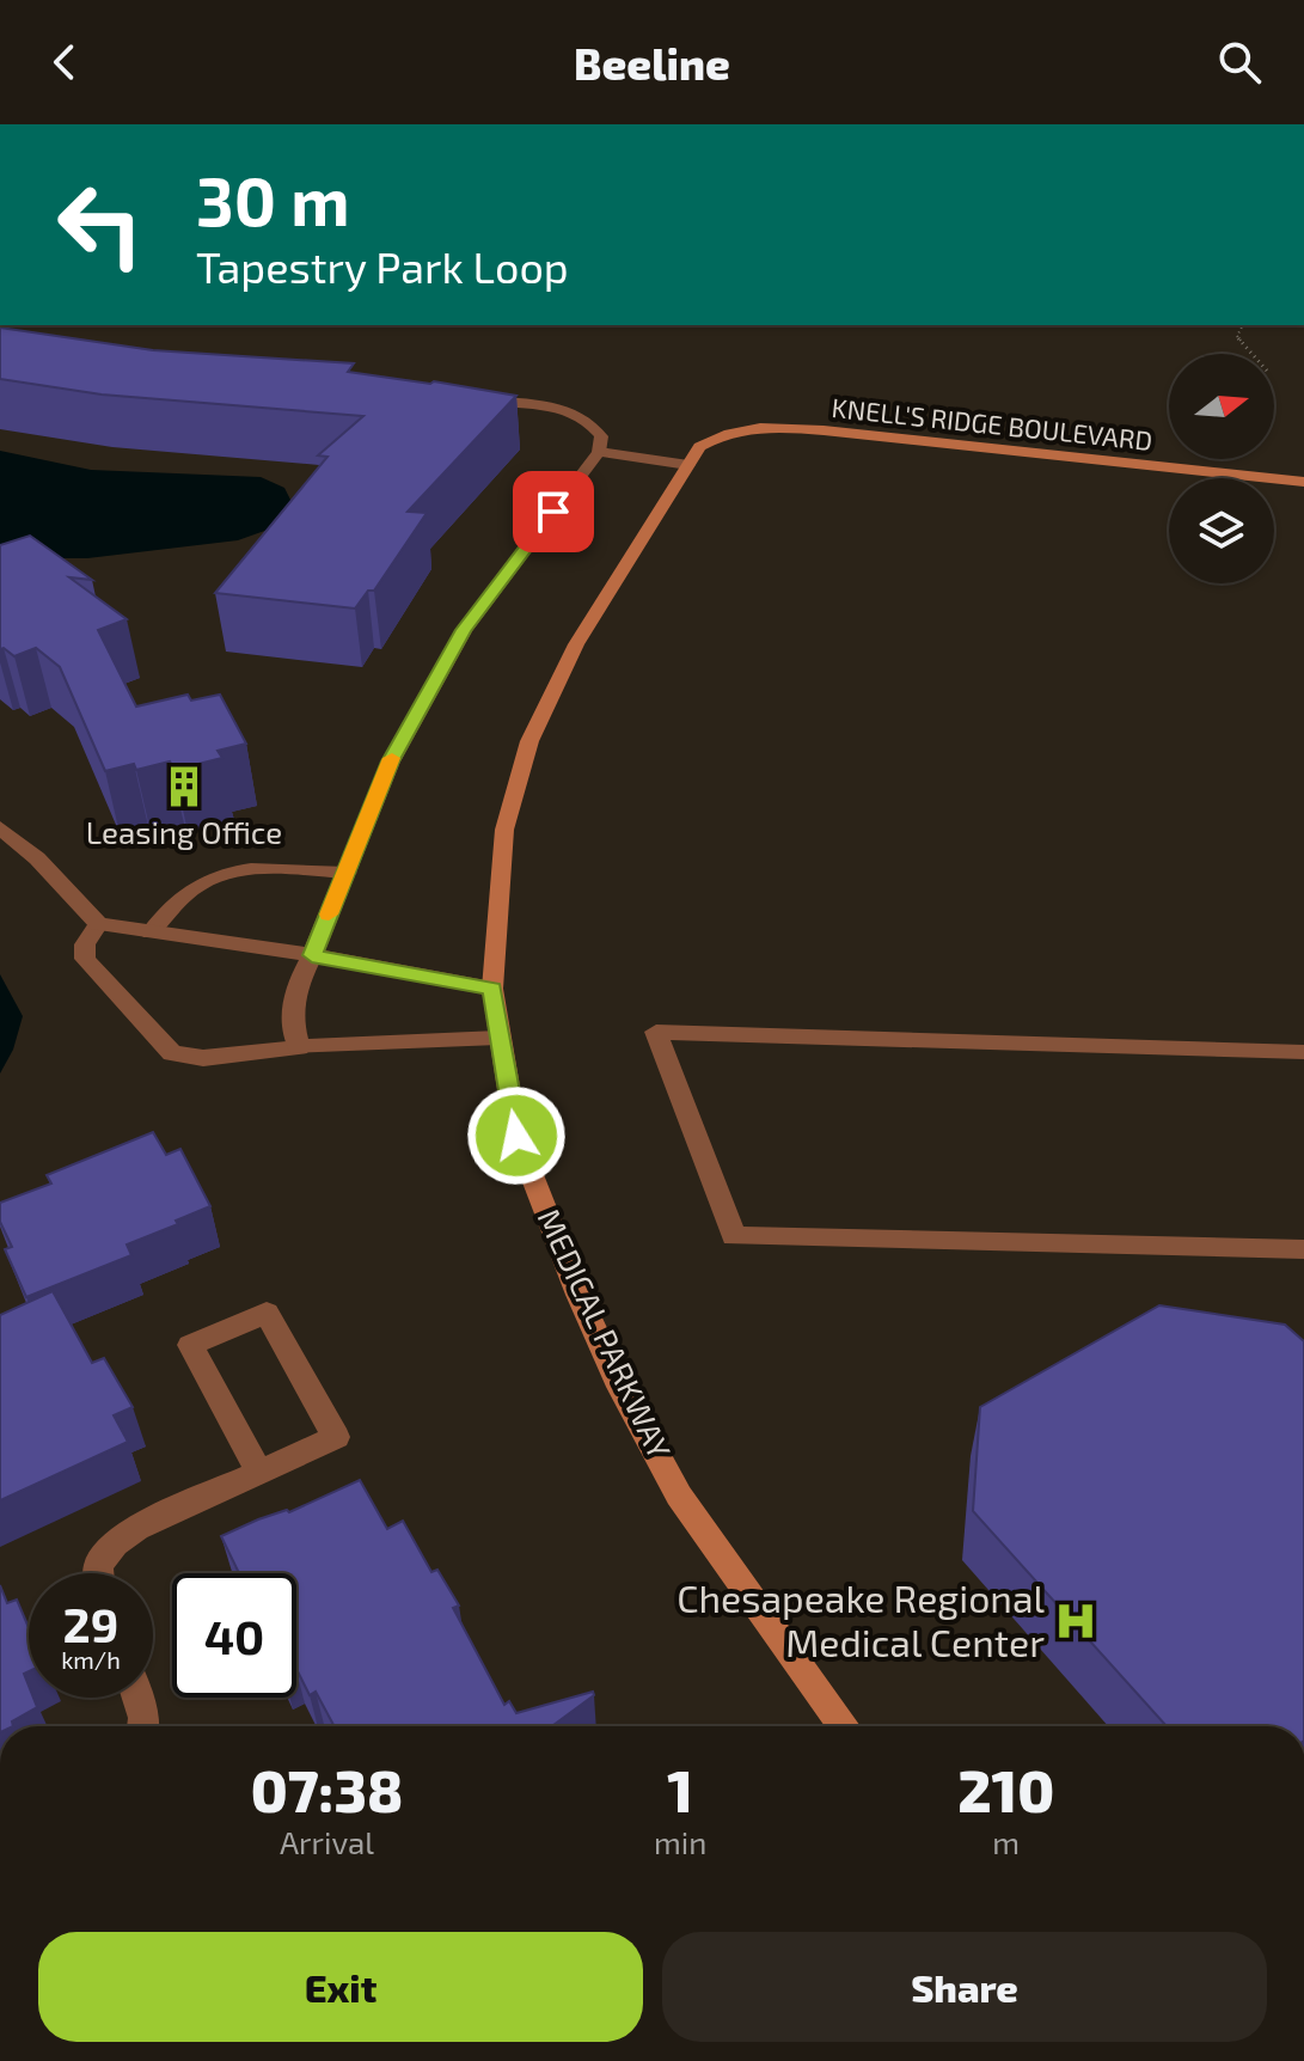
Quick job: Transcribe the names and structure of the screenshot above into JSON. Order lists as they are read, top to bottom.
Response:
{
  "streets": {
    "street": ["KNELL'S RIDGE BOULEVARD", "MEDICAL PARKWAY"]
  },
  "crossings": [
    ["KNELL'S RIDGE BOULEVARD", "MEDICAL PARKWAY"]
  ],
  "places": {
    "building": ["Leasing Office"],
    "hospital": ["Chesapeake Regional Medical Center"]
  },
  "north": "right",
  "page": {
    "header": "Beeline",
    "turn": ["30 m", "Tapestry Park Loop"],
    "speed": "29 km/h",
    "limit": "40",
    "eta": [
      "07:38",
      "Arrival",
      "1",
      "min",
      "210",
      "m"
    ],
    "buttons": ["Exit", "Share"]
  }
}
